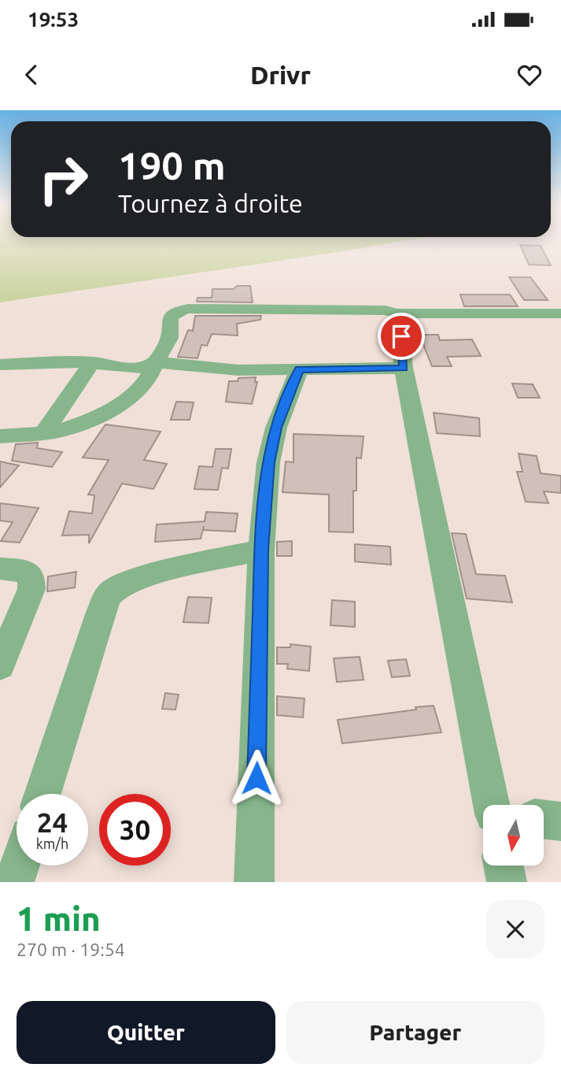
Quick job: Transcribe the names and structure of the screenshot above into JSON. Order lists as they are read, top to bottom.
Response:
{
  "north": "bottom",
  "page": {
    "status": "19:53",
    "header": "Drivr",
    "turn": ["190 m", "Tournez à droite"],
    "speed": "24 km/h",
    "limit": "30",
    "heading": ["1 min", "270 m · 19:54"],
    "buttons": ["Quitter", "Partager"]
  }
}
